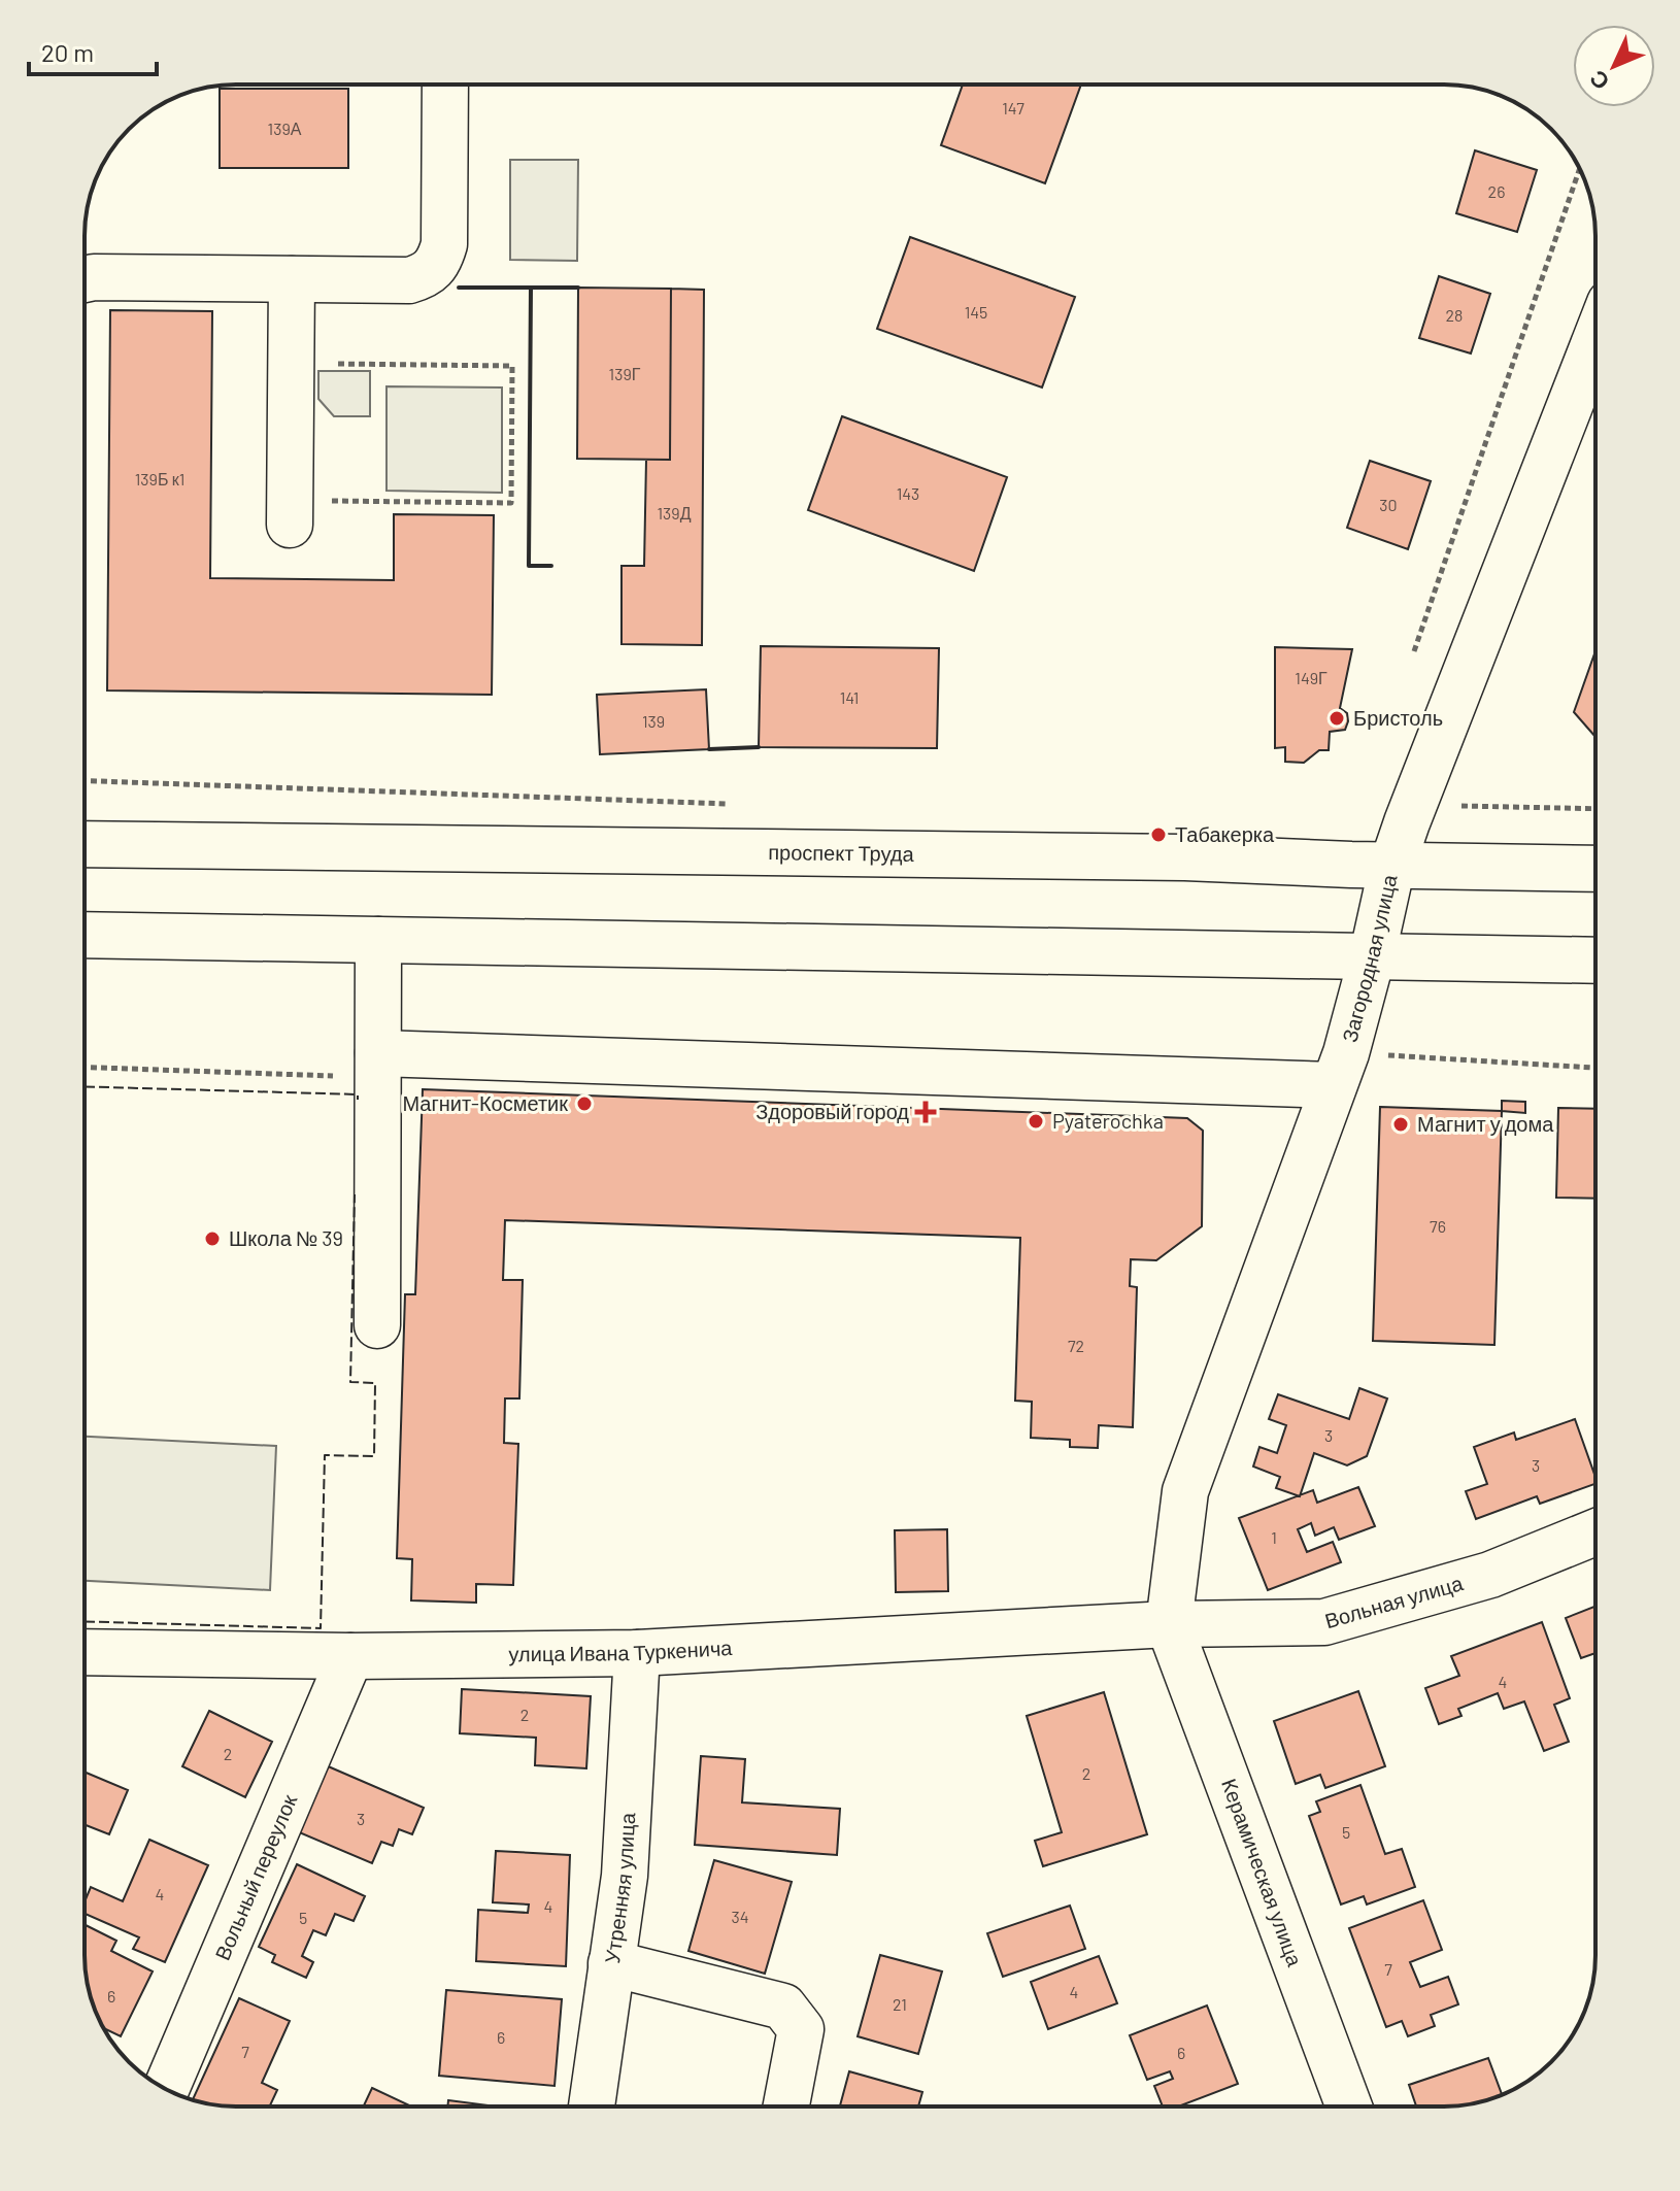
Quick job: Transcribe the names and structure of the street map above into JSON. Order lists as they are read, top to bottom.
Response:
{
  "streets": {
    "street": [
      "проспект Труда",
      "Загородная улица",
      "Вольная улица",
      "улица Ивана Туркенича",
      "Керамическая улица",
      "Вольный переулок",
      "Утренняя улица"
    ]
  },
  "crossings": [
    ["проспект Труда", "Загородная улица"],
    ["Загородная улица", "Вольная улица"],
    ["Загородная улица", "улица Ивана Туркенича"],
    ["Загородная улица", "Керамическая улица"],
    ["Вольная улица", "улица Ивана Туркенича"],
    ["Вольная улица", "Керамическая улица"],
    ["улица Ивана Туркенича", "Керамическая улица"],
    ["улица Ивана Туркенича", "Вольный переулок"],
    ["улица Ивана Туркенича", "Утренняя улица"]
  ],
  "places": {
    "other": [
      "Бристоль",
      "Табакерка",
      "Магнит-Косметик",
      "Pyaterochka",
      "Магнит у дома",
      "Школа № 39"
    ],
    "health": ["Здоровый город"]
  },
  "house_numbers": [
    "147",
    "139А",
    "26",
    "145",
    "28",
    "139Г",
    "139Б к1",
    "143",
    "30",
    "139Д",
    "149Г",
    "141",
    "139",
    "76",
    "72",
    "3",
    "3",
    "1",
    "4",
    "2",
    "2",
    "2",
    "3",
    "5",
    "4",
    "4",
    "34",
    "5",
    "7",
    "4",
    "6",
    "21",
    "6",
    "7",
    "6"
  ],
  "scale_bar": "20 m",
  "north": "bottom left"
}
